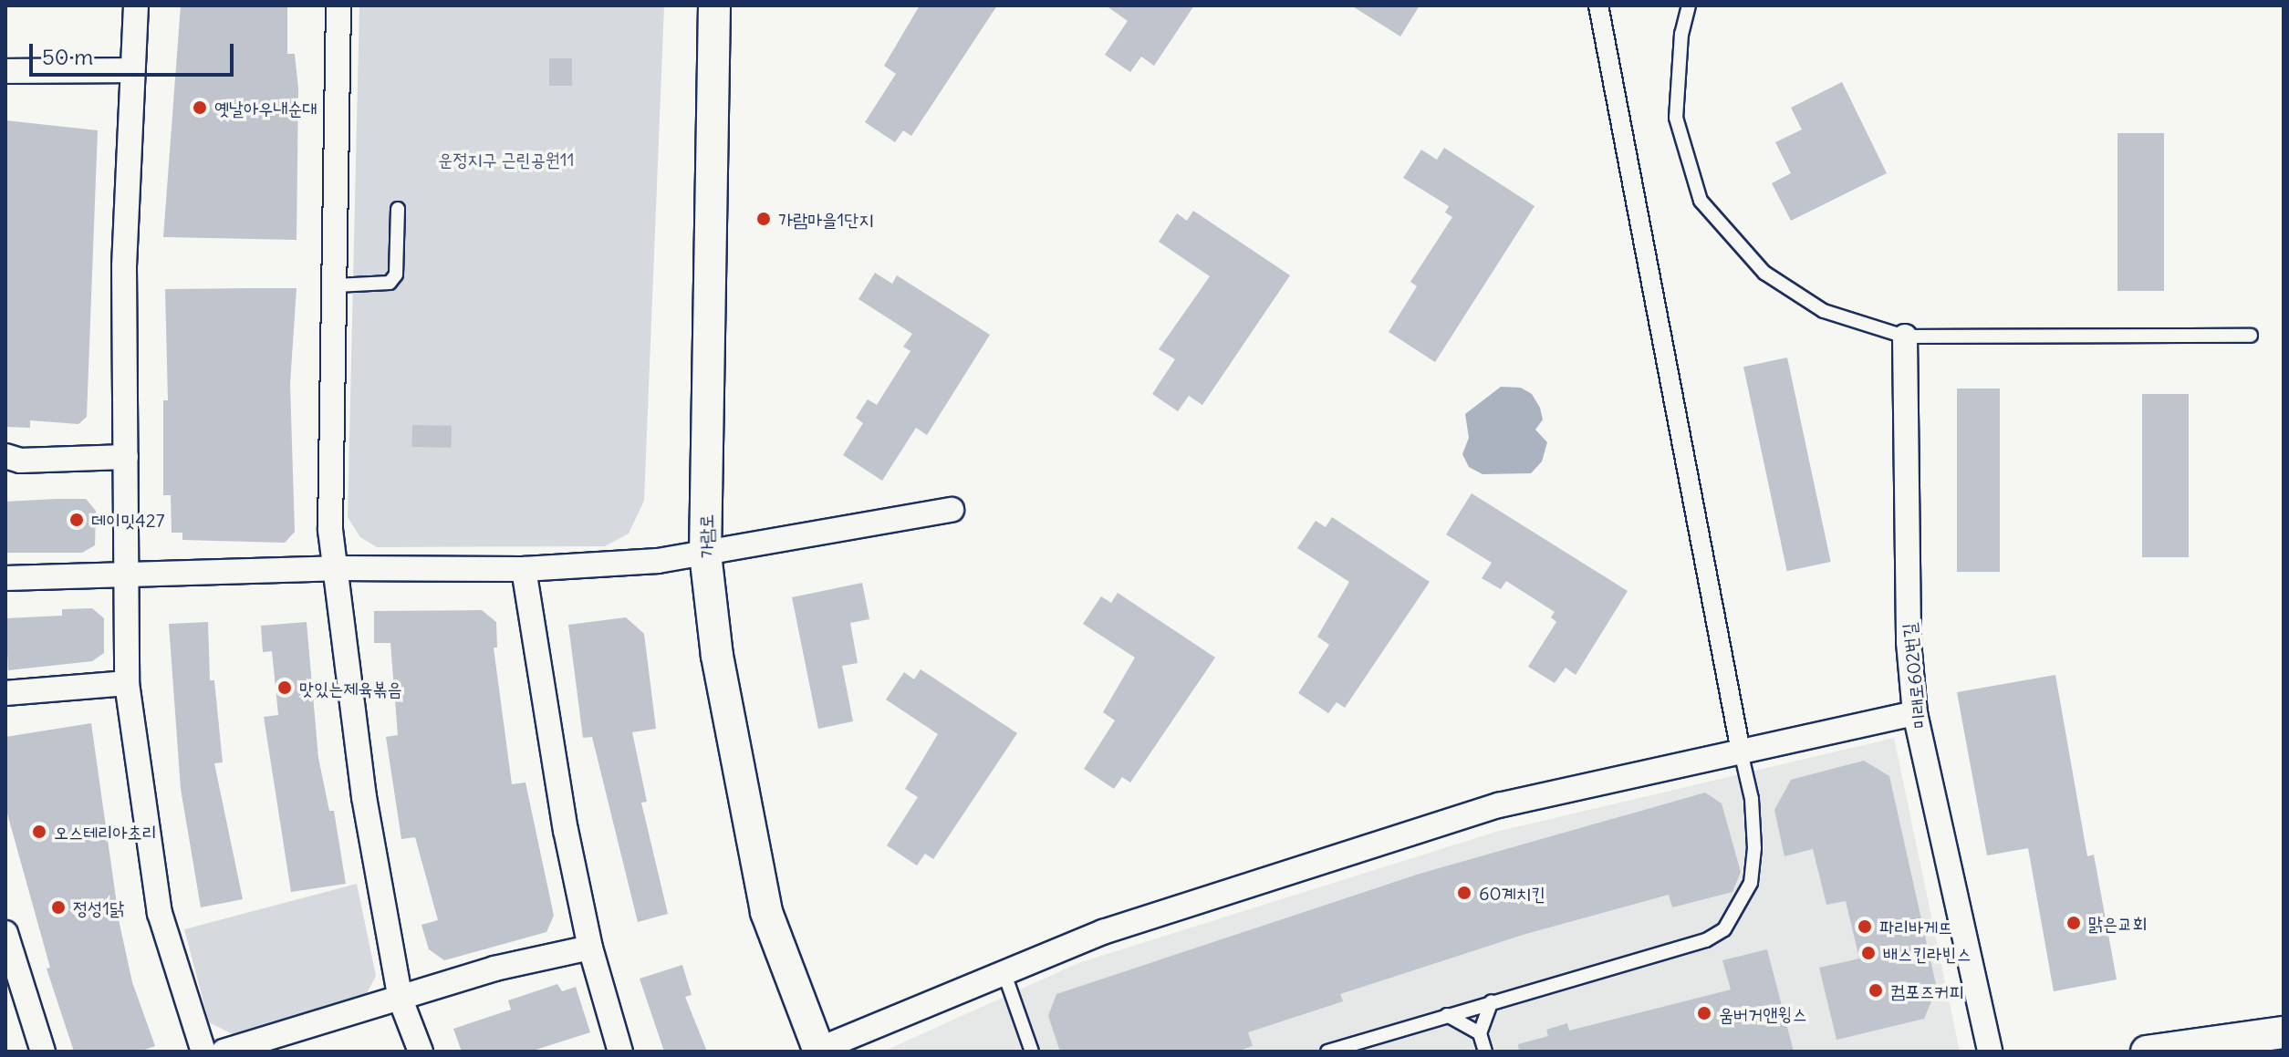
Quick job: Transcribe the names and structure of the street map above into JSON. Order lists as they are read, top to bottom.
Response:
{
  "streets": {
    "street": ["가람로", "미래로602번길"]
  },
  "parks": ["운정지구 근린공원11"],
  "places": [
    "옛날아우내순대",
    "가람마을1단지",
    "데이밋427",
    "맛있는제육볶음",
    "오스테리아초리",
    "60계치킨",
    "정성1닭",
    "맑은교회",
    "파리바게뜨",
    "배스킨라빈스",
    "컴포즈커피",
    "움버거앤윙스"
  ],
  "scale_bar": "50 m"
}
